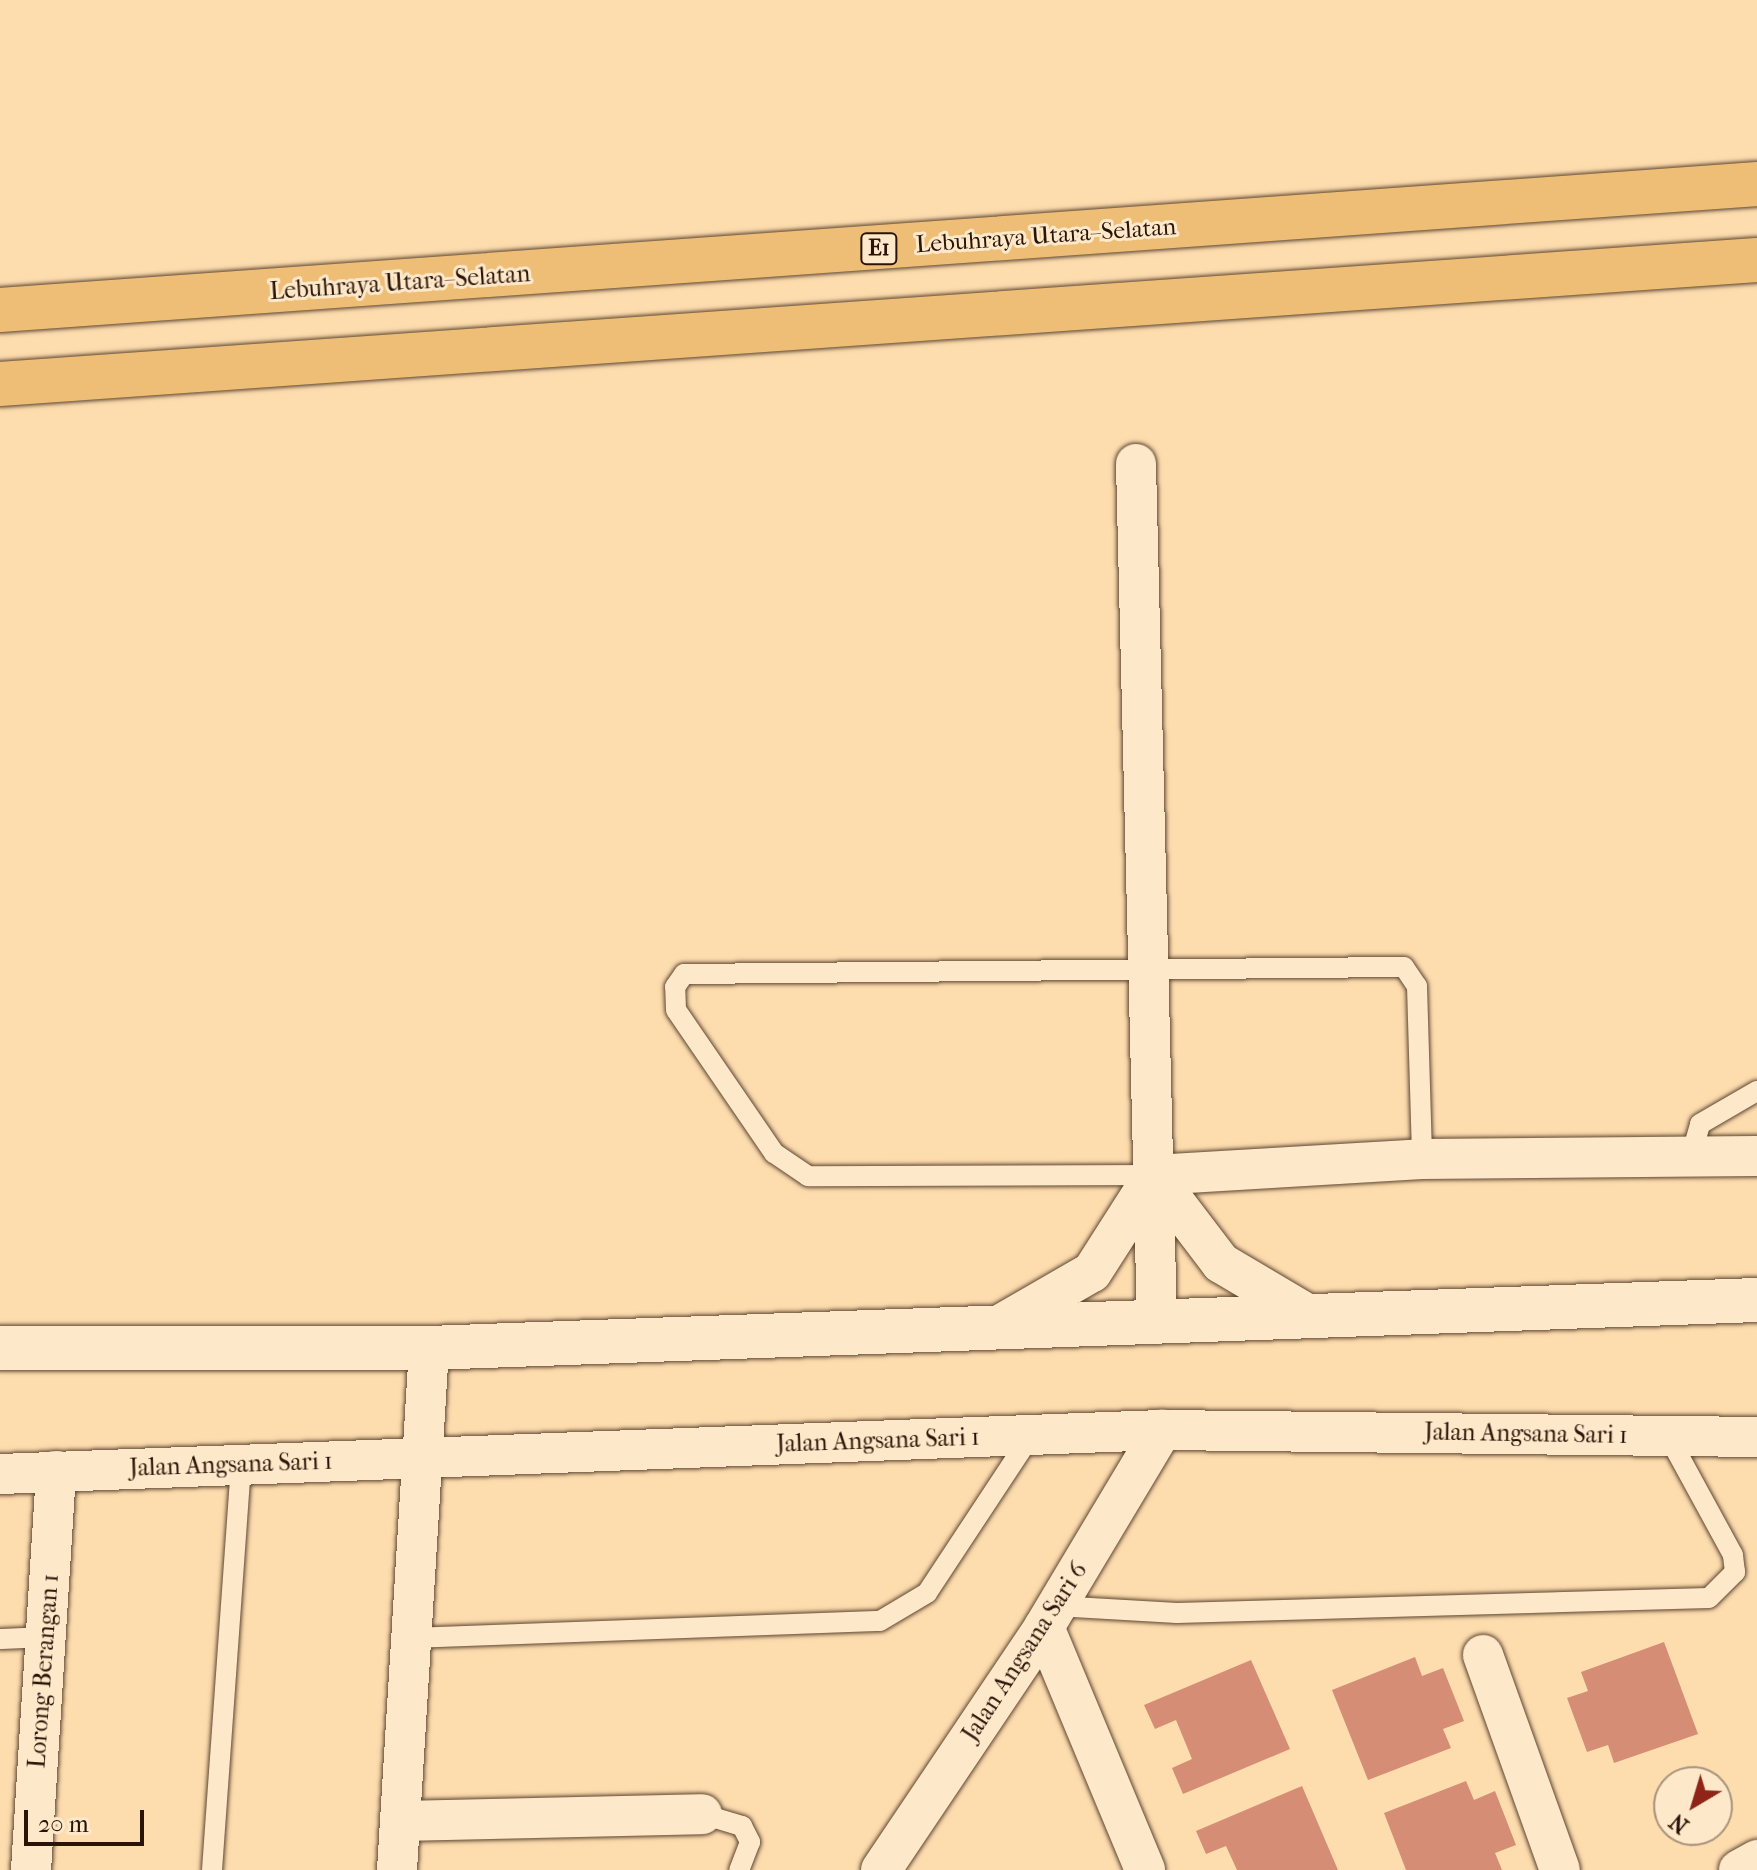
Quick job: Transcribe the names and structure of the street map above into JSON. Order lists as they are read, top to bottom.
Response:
{
  "streets": {
    "highway": ["Lebuhraya Utara–Selatan", "E1"],
    "street": ["Jalan Angsana Sari 1", "Jalan Angsana Sari 6", "Lorong Berangan 1"]
  },
  "crossings": [
    ["Jalan Angsana Sari 1", "Jalan Angsana Sari 6"],
    ["Jalan Angsana Sari 1", "Lorong Berangan 1"]
  ],
  "scale_bar": "20 m",
  "north": "bottom left"
}
